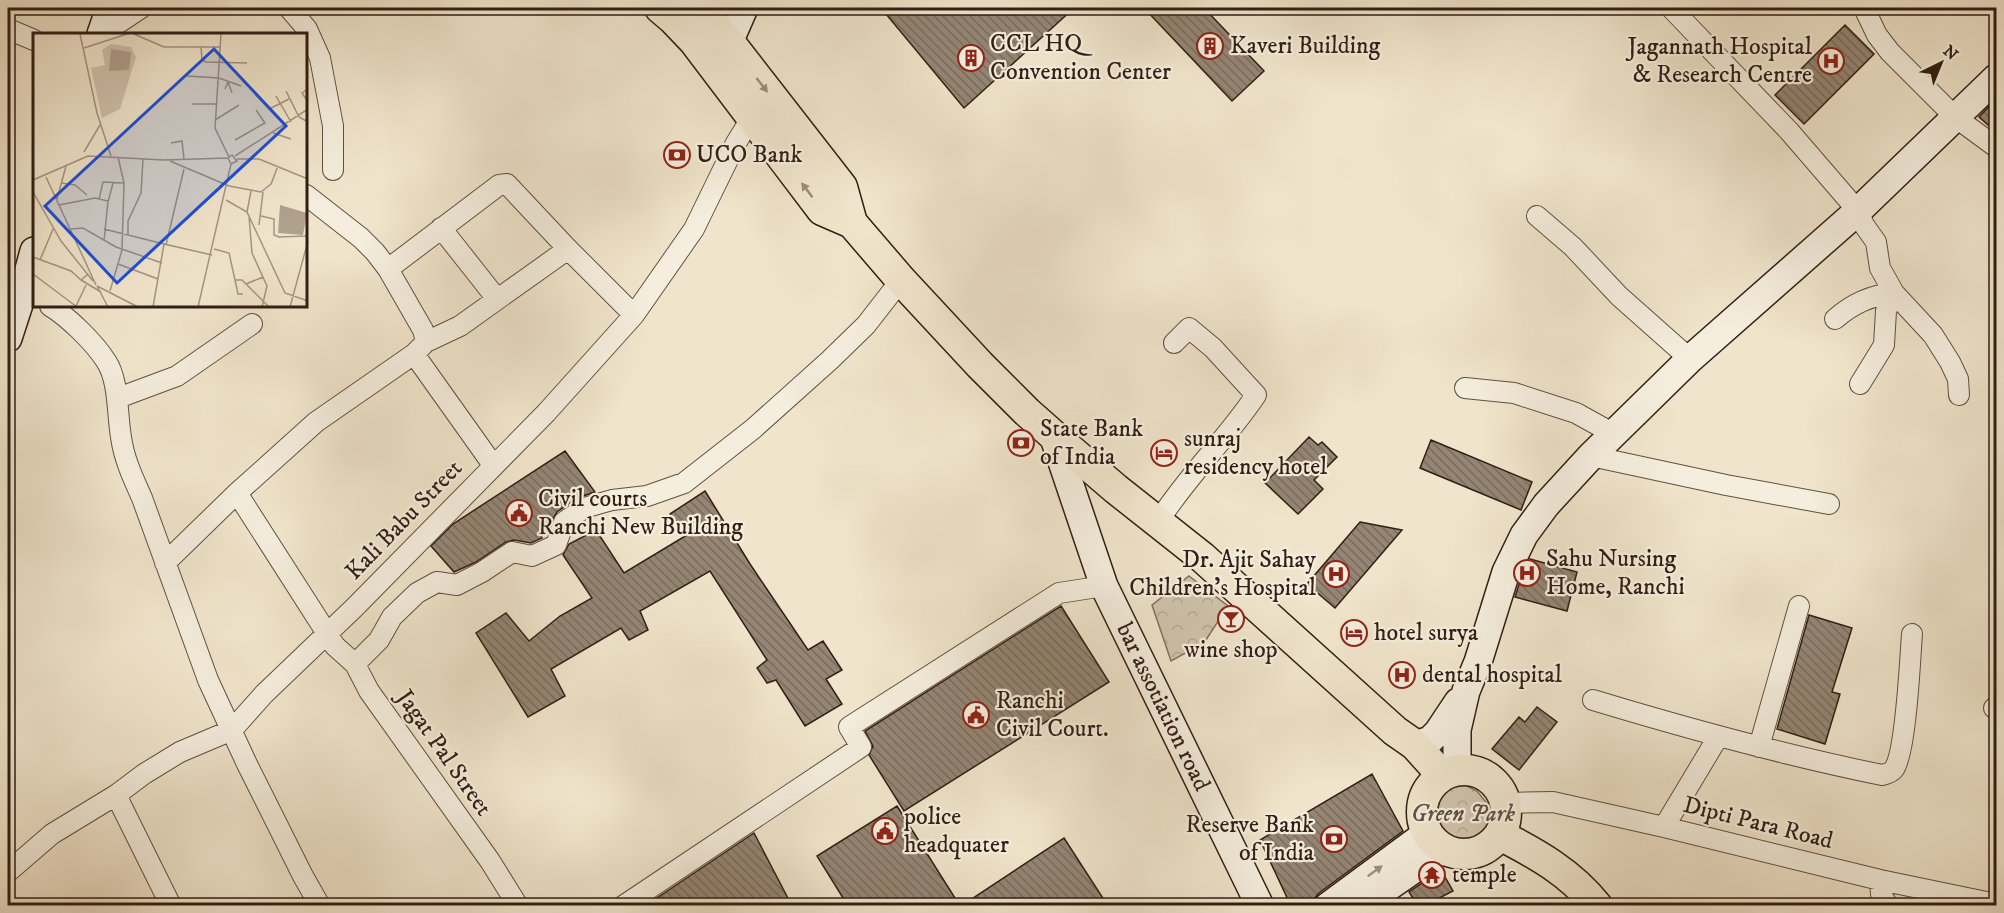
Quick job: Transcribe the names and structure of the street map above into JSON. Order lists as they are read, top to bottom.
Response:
{
  "streets": {
    "main road": ["bar assotiation road"],
    "street": ["Kali Babu Street", "Jagat Pal Street", "Dipti Para Road"]
  },
  "crossings": [
    ["Kali Babu Street", "Jagat Pal Street"]
  ],
  "parks": ["Green Park"],
  "places": {
    "building": ["Kaveri Building", "CCL HQ Convention Center"],
    "hospital": [
      "Jagannath Hospital & Research Centre",
      "Sahu Nursing Home, Ranchi",
      "Dr. Ajit Sahay Children's Hospital",
      "dental hospital"
    ],
    "bank": ["UCO Bank", "State Bank of India", "Reserve Bank of India"],
    "hotel": ["sunraj residency hotel", "hotel surya"],
    "public building": ["Civil courts Ranchi New Building", "Ranchi Civil Court.", "police headquater"],
    "bar": ["wine shop"],
    "temple": ["temple"]
  },
  "north": "top right"
}
